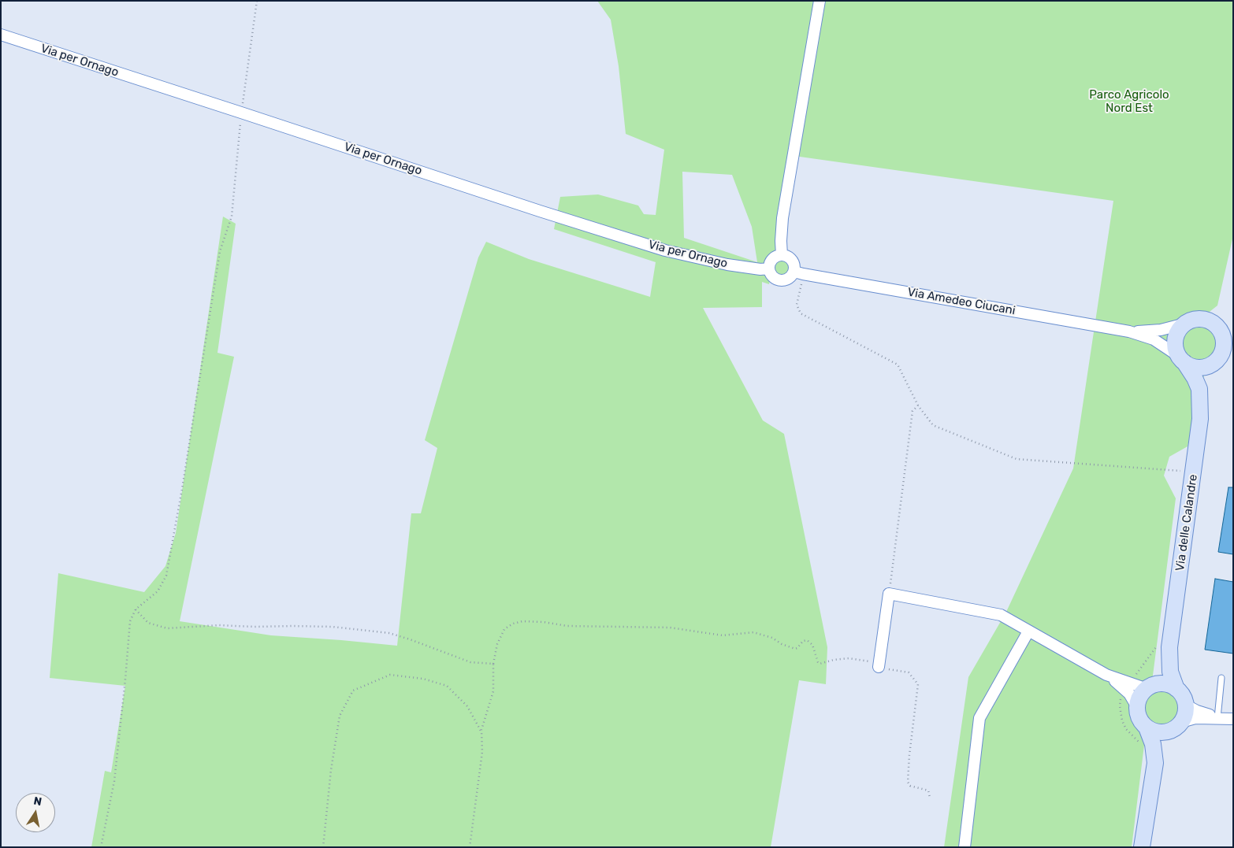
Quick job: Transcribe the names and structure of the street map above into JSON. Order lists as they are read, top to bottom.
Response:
{
  "streets": {
    "main road": ["Via Amedeo Ciucani", "Via delle Calandre"],
    "street": ["Via per Ornago"]
  },
  "crossings": [
    ["Via per Ornago", "Via Amedeo Ciucani"],
    ["Via Amedeo Ciucani", "Via delle Calandre"]
  ],
  "parks": ["Parco Agricolo Nord Est"],
  "north": "top"
}
